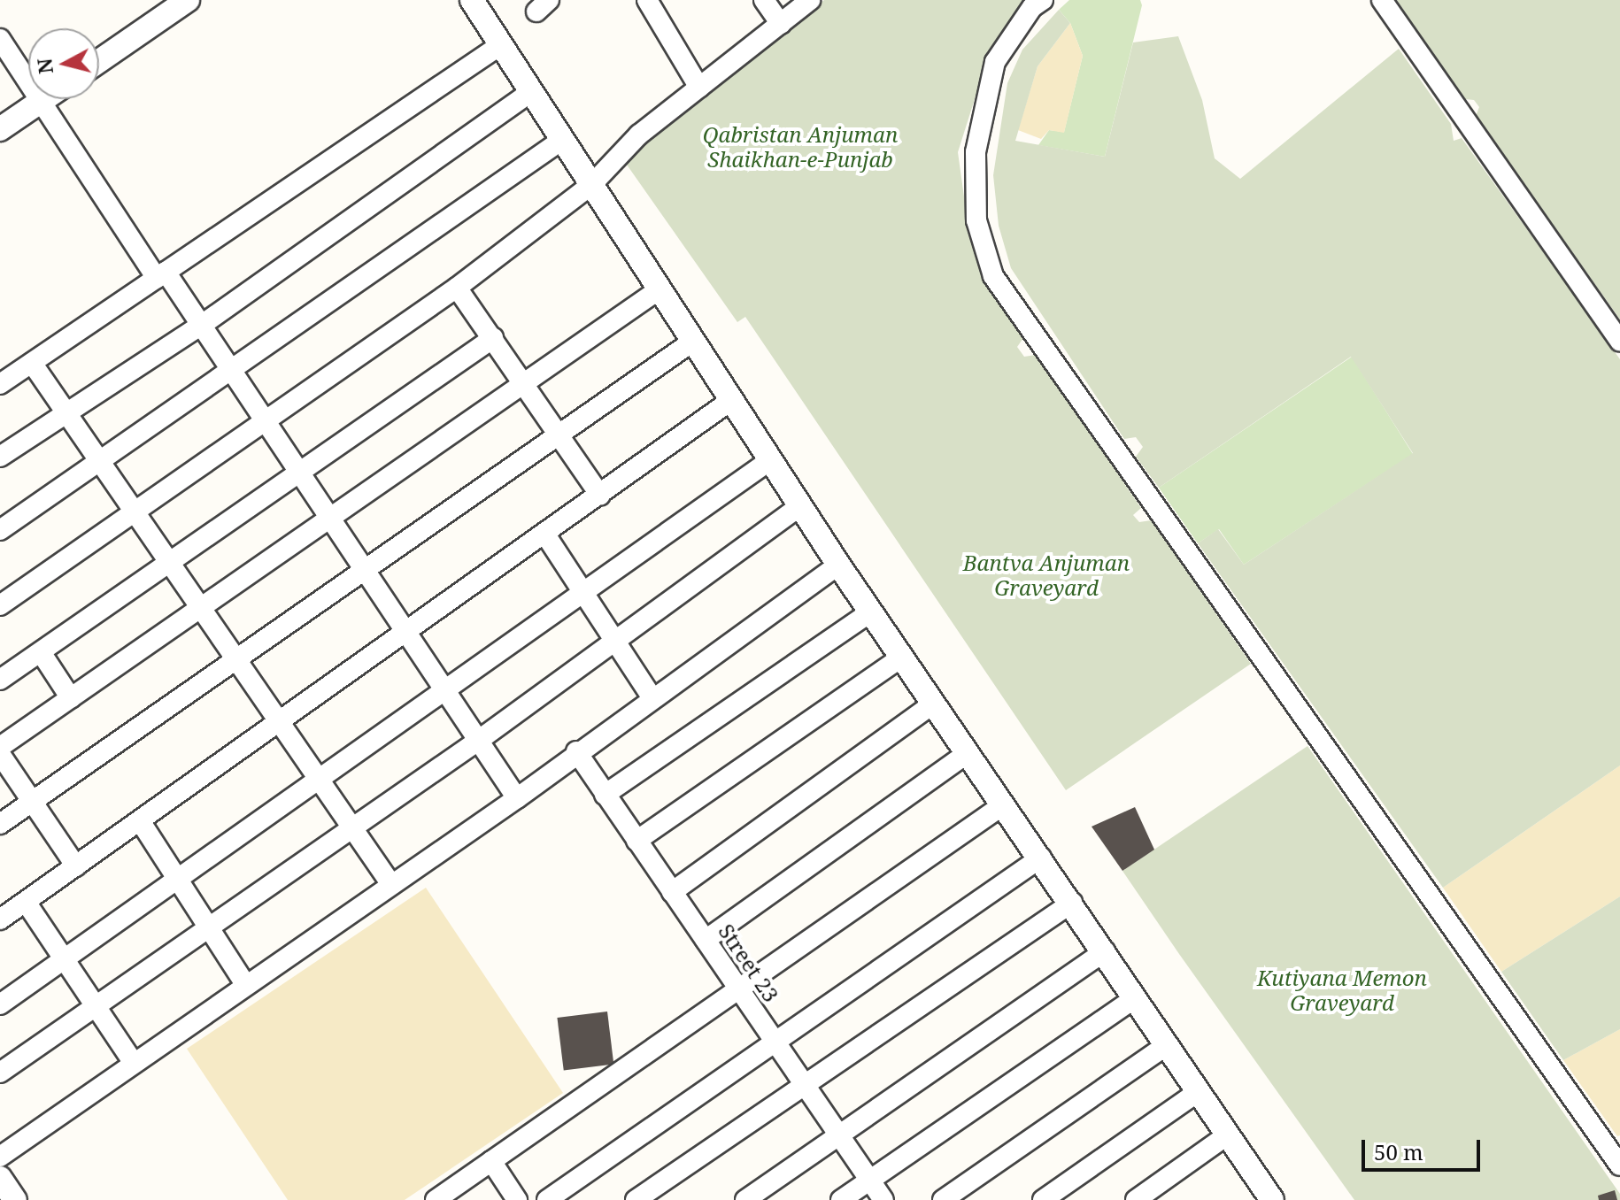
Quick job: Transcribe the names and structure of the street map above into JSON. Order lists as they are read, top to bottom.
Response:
{
  "streets": {
    "street": ["Street 23"]
  },
  "parks": ["Qabristan Anjuman Shaikhan-e-Punjab", "Bantva Anjuman Graveyard", "Kutiyana Memon Graveyard"],
  "scale_bar": "50 m",
  "north": "left"
}
